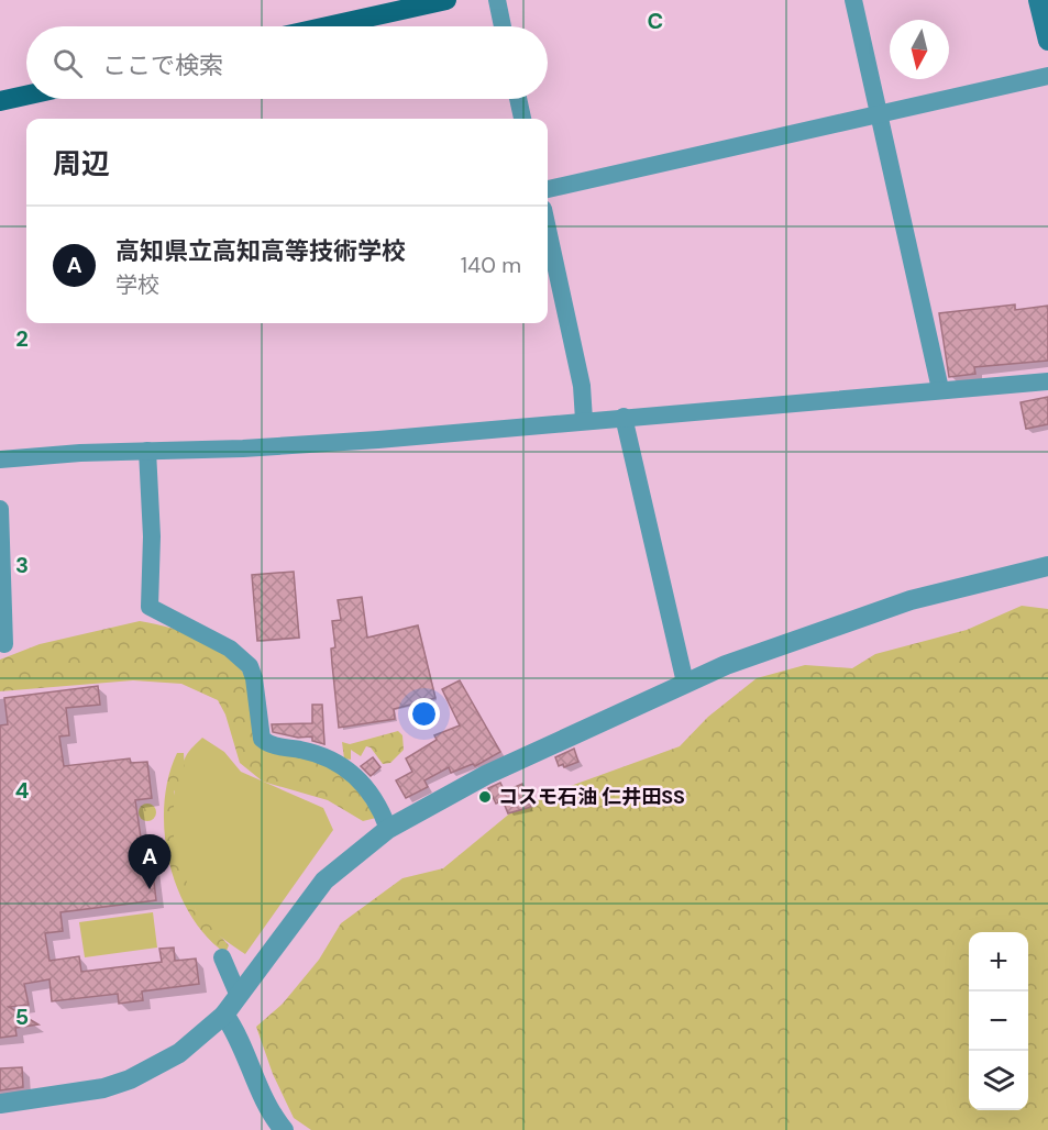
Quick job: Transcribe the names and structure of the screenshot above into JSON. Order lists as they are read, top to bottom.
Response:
{
  "places": ["コスモ石油 仁井田SS"],
  "north": "bottom",
  "page": {
    "search": "ここで検索",
    "heading": "周辺",
    "list": [
      {
        "mark": "A",
        "name": "高知県立高知高等技術学校",
        "note": "学校",
        "value": "140 m"
      }
    ],
    "pins": "A",
    "map_buttons": ["+", "−"]
  },
  "grid": {
    "columns": ["C"],
    "rows": [
      "2",
      "3",
      "4",
      "5"
    ]
  }
}
